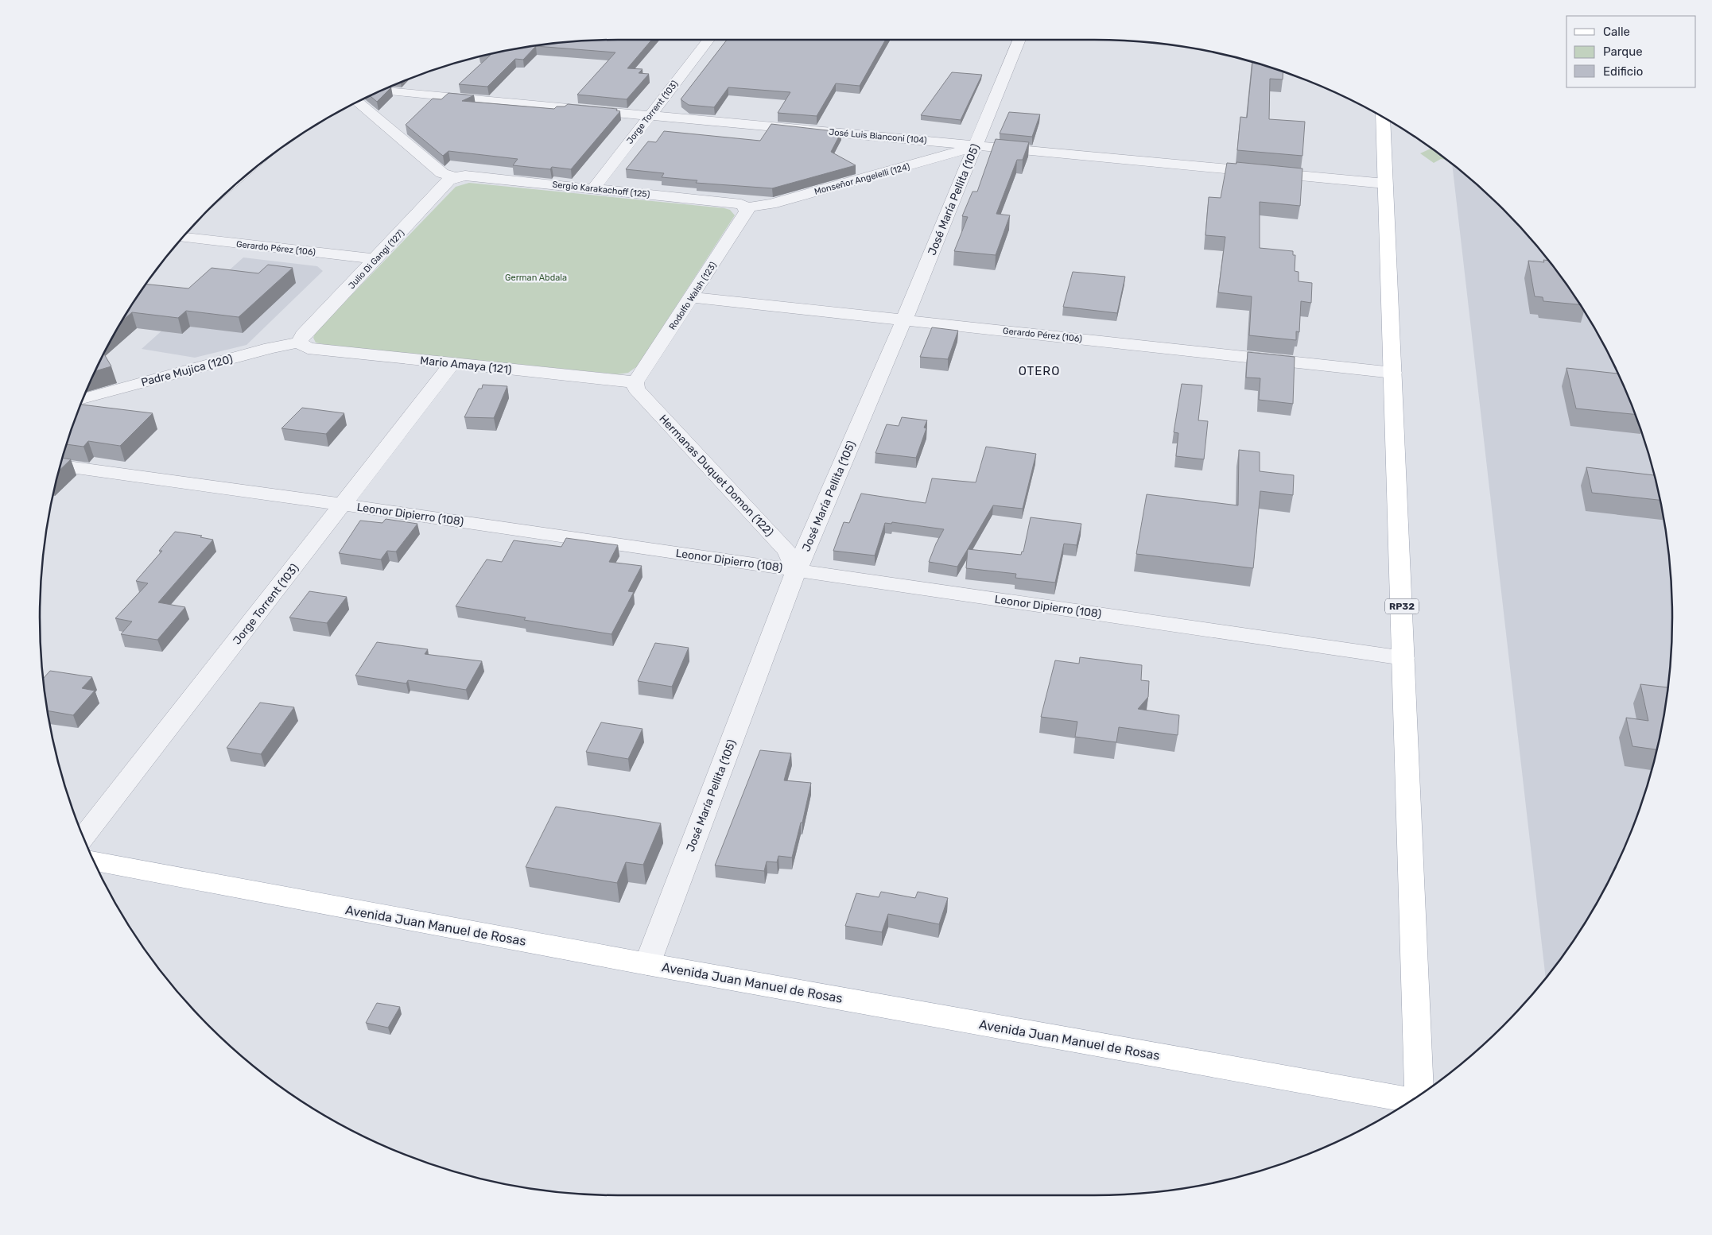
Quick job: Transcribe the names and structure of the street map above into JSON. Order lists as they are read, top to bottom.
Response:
{
  "streets": {
    "main road": ["RP32", "Avenida Juan Manuel de Rosas"],
    "street": [
      "Jorge Torrent (103)",
      "José Luis Bianconi (104)",
      "Monseñor Angelelli (124)",
      "Sergio Karakachoff (125)",
      "José María Pellita (105)",
      "Gerardo Pérez (106)",
      "Julio Di Gangi (127)",
      "Rodolfo Walsh (123)",
      "Mario Amaya (121)",
      "Padre Mujica (120)",
      "Hermanas Duquet Domon (122)",
      "Leonor Dipierro (108)"
    ]
  },
  "crossings": [
    ["Jorge Torrent (103)", "José Luis Bianconi (104)"],
    ["Jorge Torrent (103)", "Sergio Karakachoff (125)"],
    ["Jorge Torrent (103)", "Mario Amaya (121)"],
    ["Jorge Torrent (103)", "Leonor Dipierro (108)"],
    ["José Luis Bianconi (104)", "Monseñor Angelelli (124)"],
    ["José Luis Bianconi (104)", "José María Pellita (105)"],
    ["José Luis Bianconi (104)", "RP32"],
    ["Monseñor Angelelli (124)", "Sergio Karakachoff (125)"],
    ["Monseñor Angelelli (124)", "José María Pellita (105)"],
    ["Monseñor Angelelli (124)", "Rodolfo Walsh (123)"],
    ["Sergio Karakachoff (125)", "Julio Di Gangi (127)"],
    ["Sergio Karakachoff (125)", "Rodolfo Walsh (123)"],
    ["José María Pellita (105)", "Gerardo Pérez (106)"],
    ["José María Pellita (105)", "Hermanas Duquet Domon (122)"],
    ["José María Pellita (105)", "Leonor Dipierro (108)"],
    ["José María Pellita (105)", "Avenida Juan Manuel de Rosas"],
    ["Gerardo Pérez (106)", "Julio Di Gangi (127)"],
    ["Gerardo Pérez (106)", "Rodolfo Walsh (123)"],
    ["Gerardo Pérez (106)", "RP32"],
    ["Julio Di Gangi (127)", "Mario Amaya (121)"],
    ["Julio Di Gangi (127)", "Padre Mujica (120)"],
    ["Rodolfo Walsh (123)", "Mario Amaya (121)"],
    ["Rodolfo Walsh (123)", "Hermanas Duquet Domon (122)"],
    ["Mario Amaya (121)", "Padre Mujica (120)"],
    ["Mario Amaya (121)", "Hermanas Duquet Domon (122)"],
    ["Hermanas Duquet Domon (122)", "Leonor Dipierro (108)"],
    ["Leonor Dipierro (108)", "RP32"]
  ],
  "districts": ["OTERO"],
  "parks": ["German Abdala"],
  "legend": ["Calle", "Parque", "Edificio"]
}
